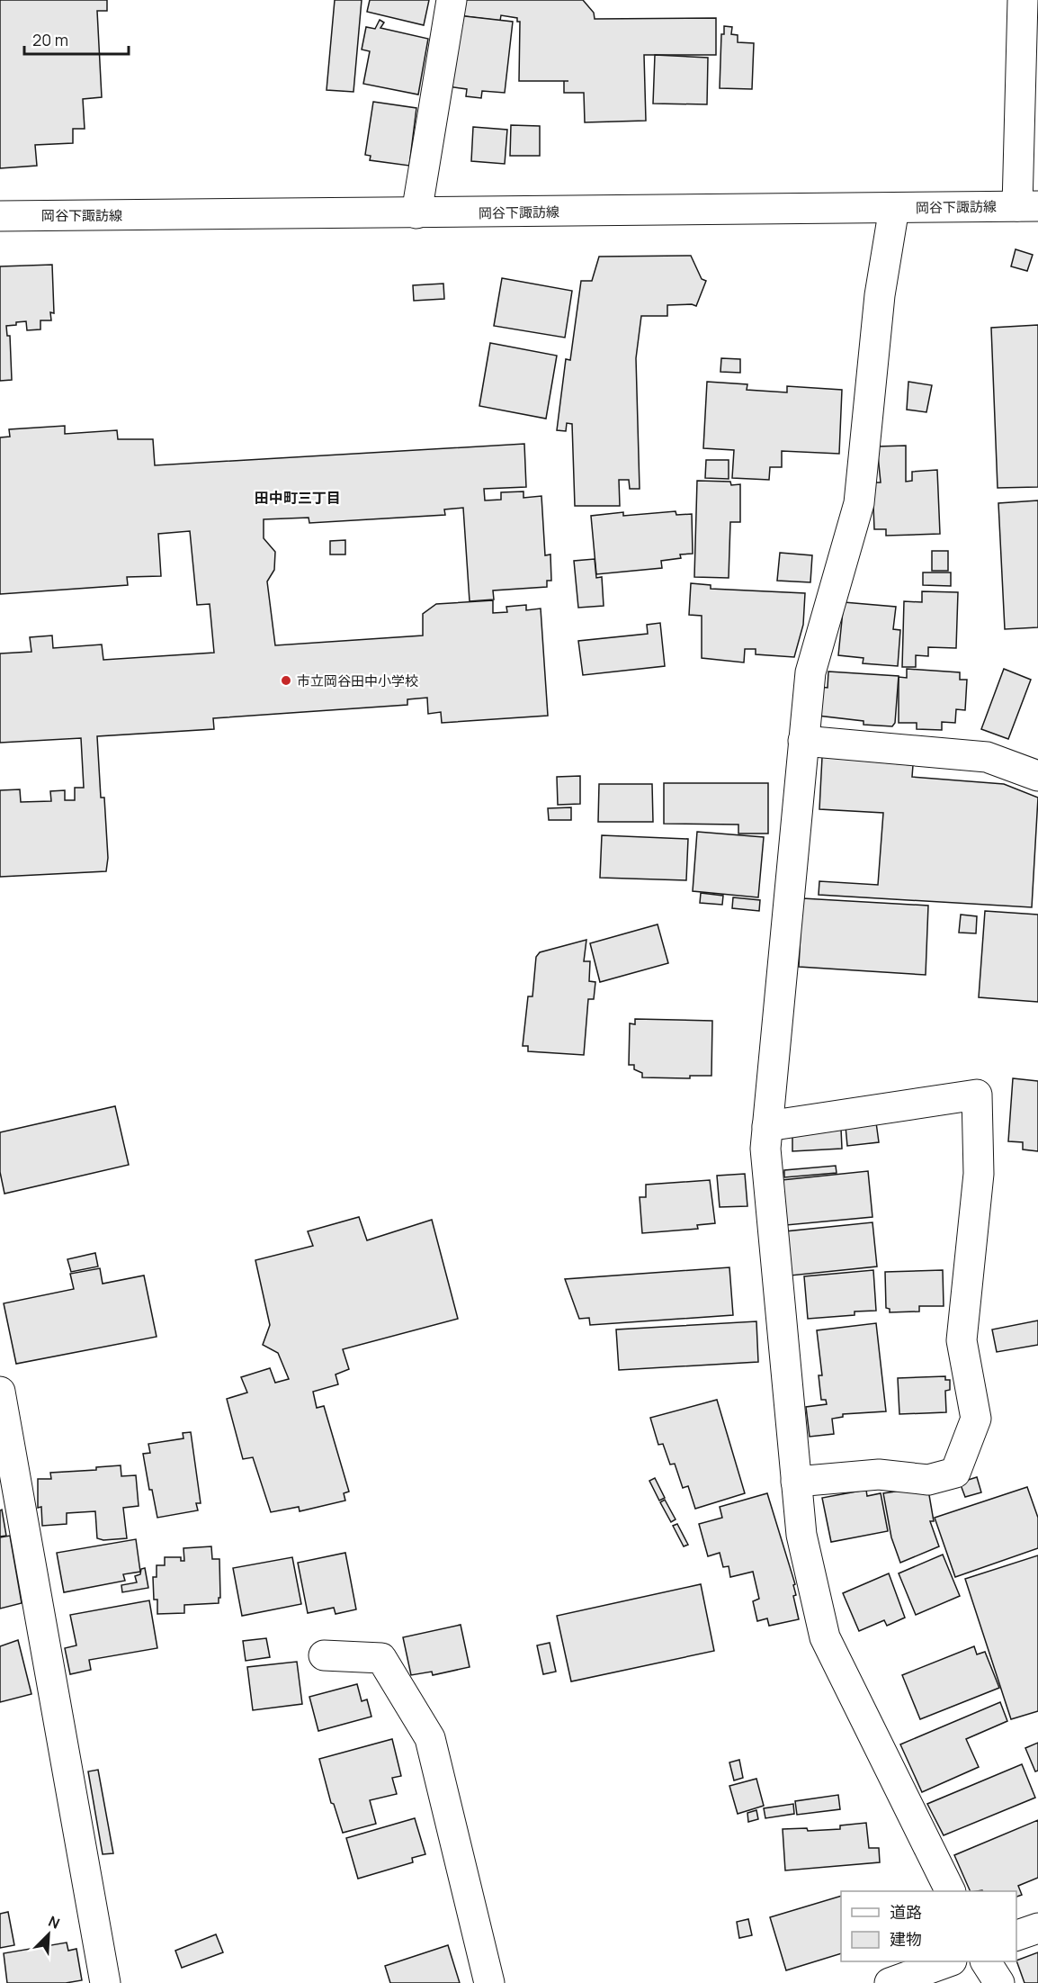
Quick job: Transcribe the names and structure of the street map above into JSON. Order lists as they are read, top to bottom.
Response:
{
  "streets": {
    "street": ["岡谷下諏訪線"]
  },
  "districts": ["田中町三丁目"],
  "places": ["市立岡谷田中小学校"],
  "legend": ["道路", "建物"],
  "scale_bar": "20 m",
  "north": "top right"
}
